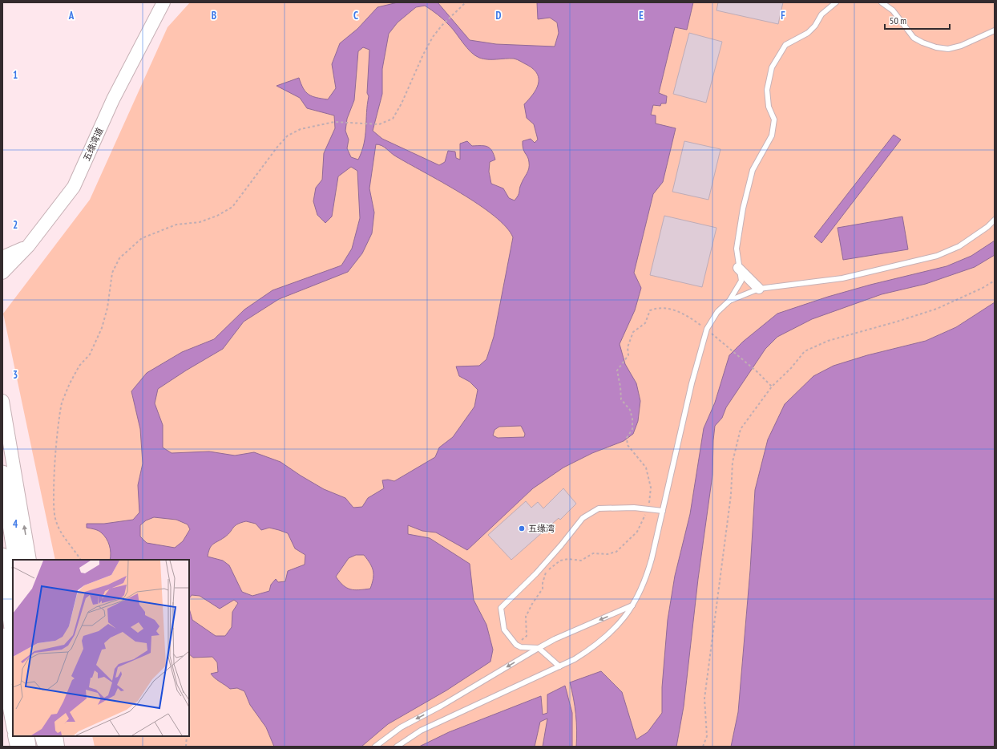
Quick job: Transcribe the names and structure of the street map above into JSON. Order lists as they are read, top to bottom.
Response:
{
  "streets": {
    "main road": ["五缘湾道"]
  },
  "places": ["五缘湾"],
  "scale_bar": "50 m",
  "grid": {
    "columns": [
      "A",
      "B",
      "C",
      "D",
      "E",
      "F"
    ],
    "rows": [
      "1",
      "2",
      "3",
      "4"
    ]
  }
}
